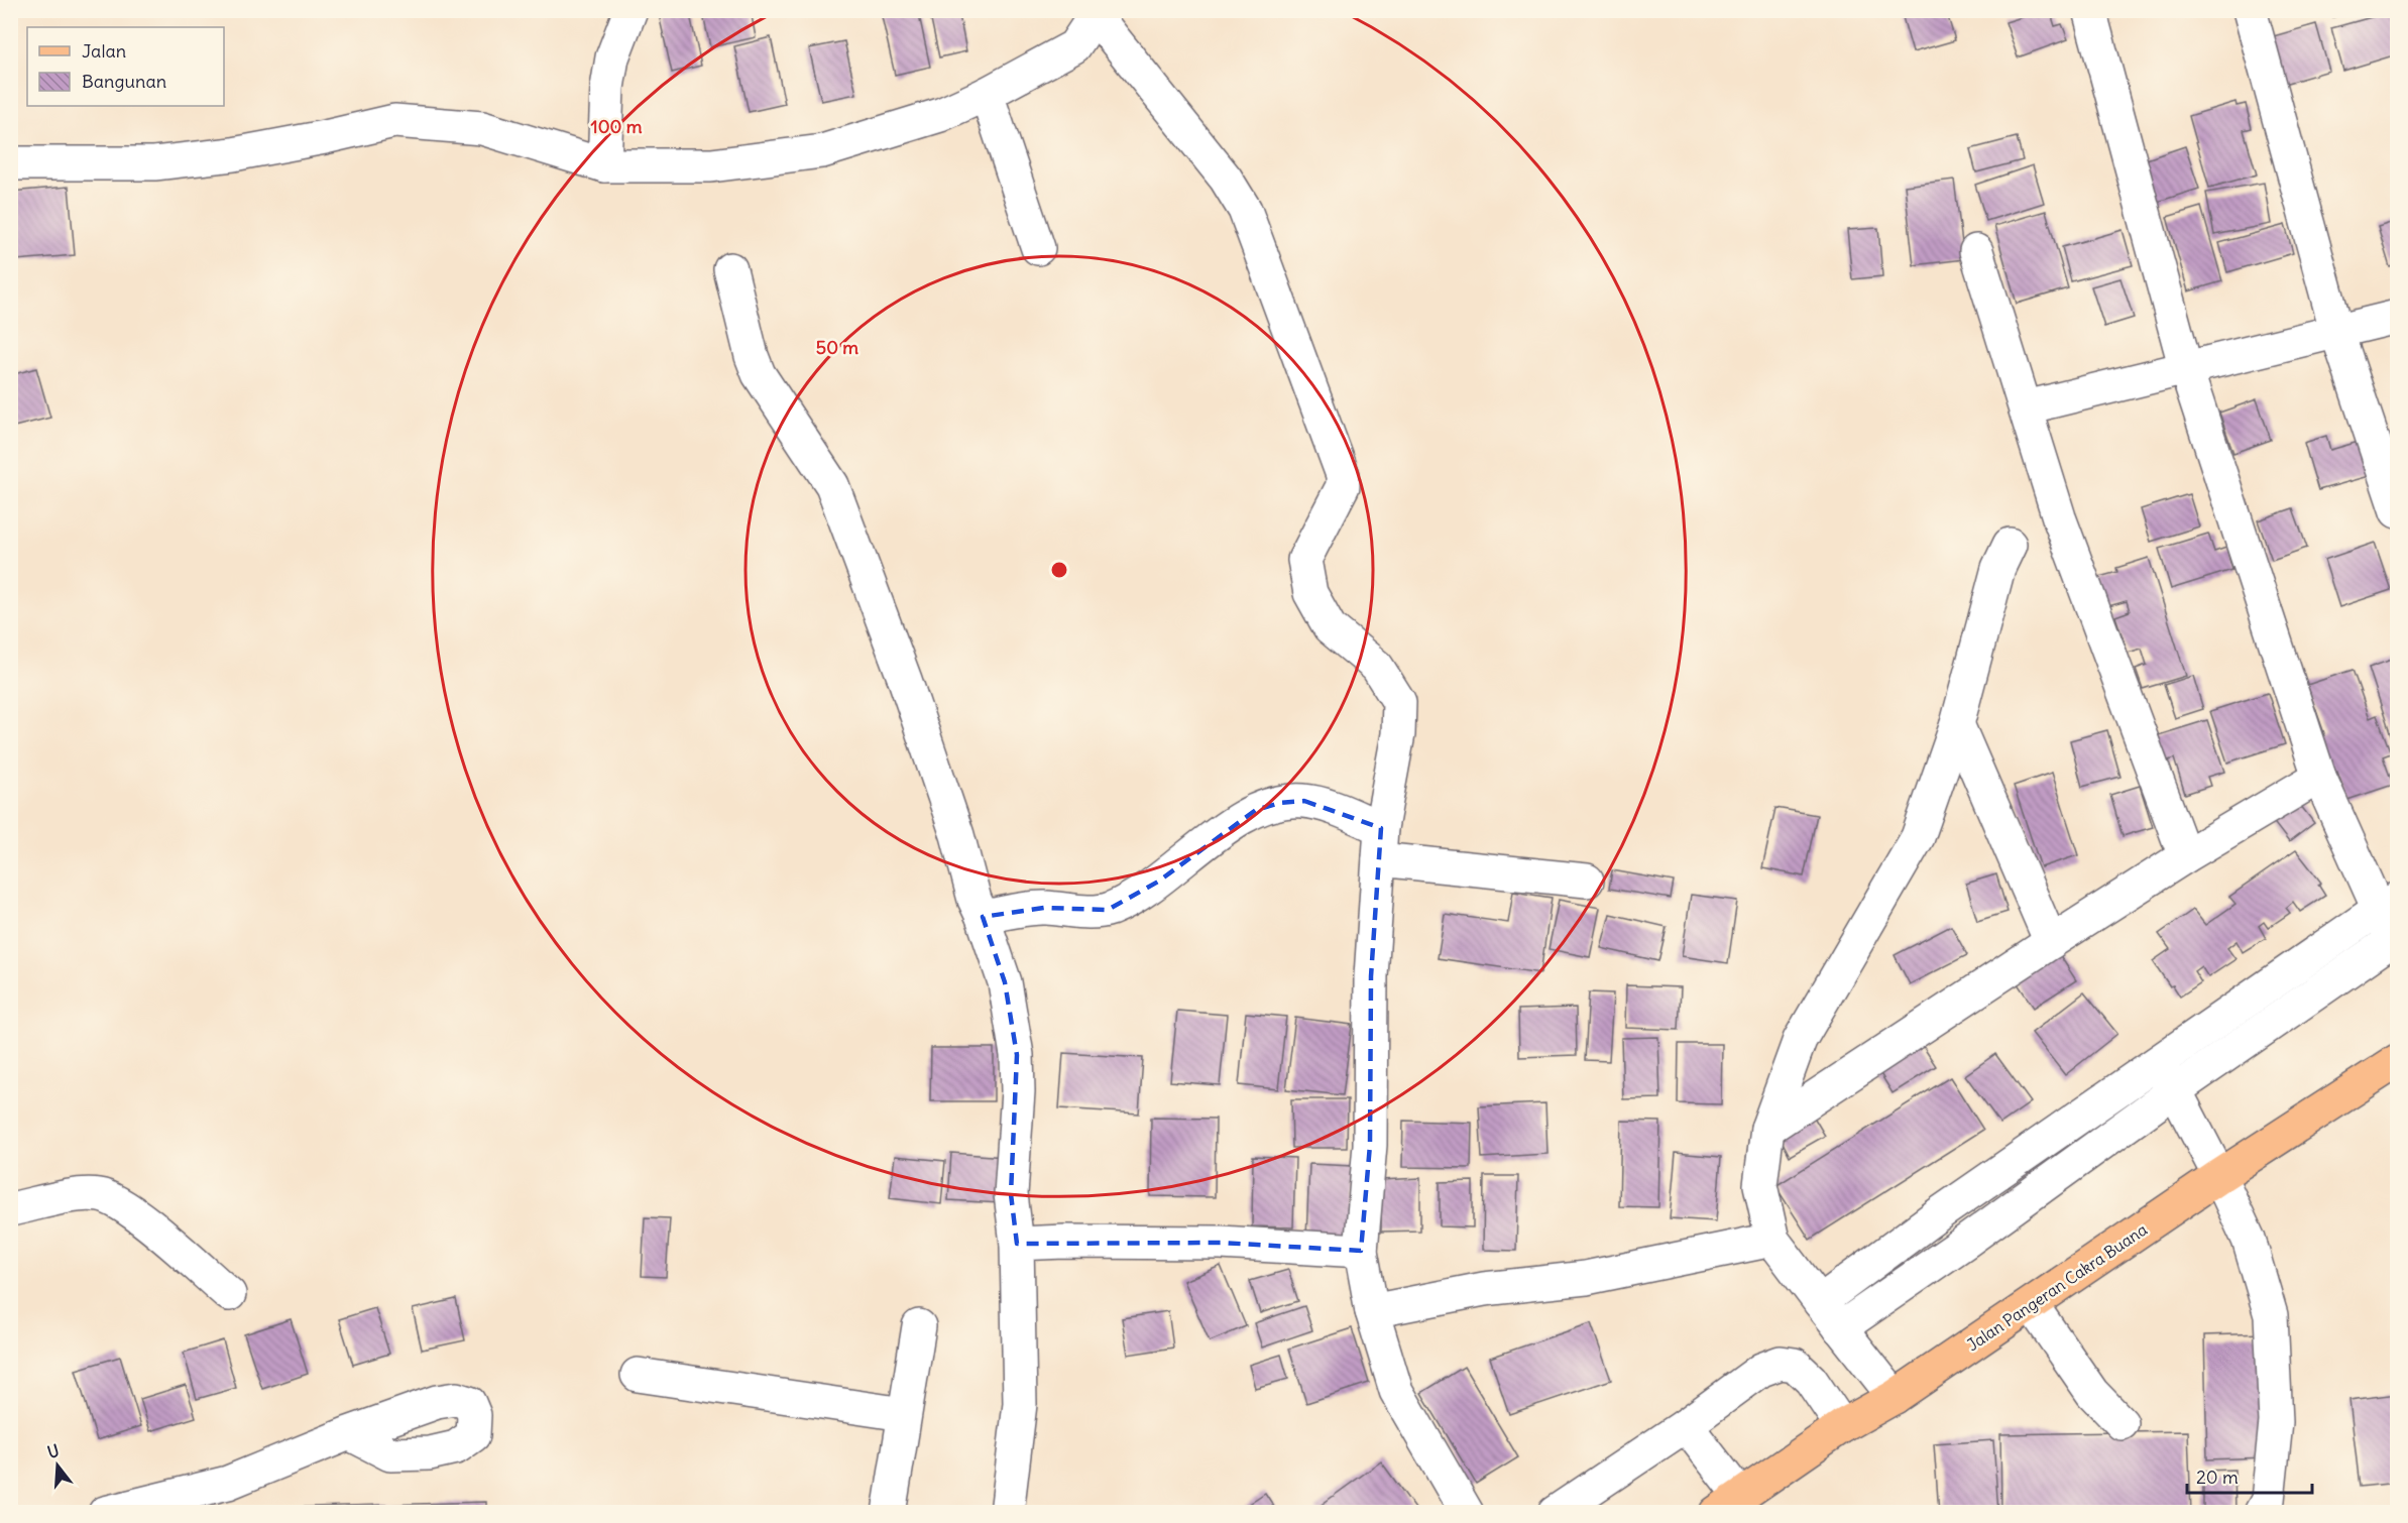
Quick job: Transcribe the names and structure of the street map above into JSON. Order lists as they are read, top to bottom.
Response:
{
  "streets": {
    "main road": ["Jalan Pangeran Cakra Buana"]
  },
  "legend": ["Jalan", "Bangunan"],
  "scale_bar": "20 m",
  "north": "top",
  "rings": ["100 m", "50 m"]
}
